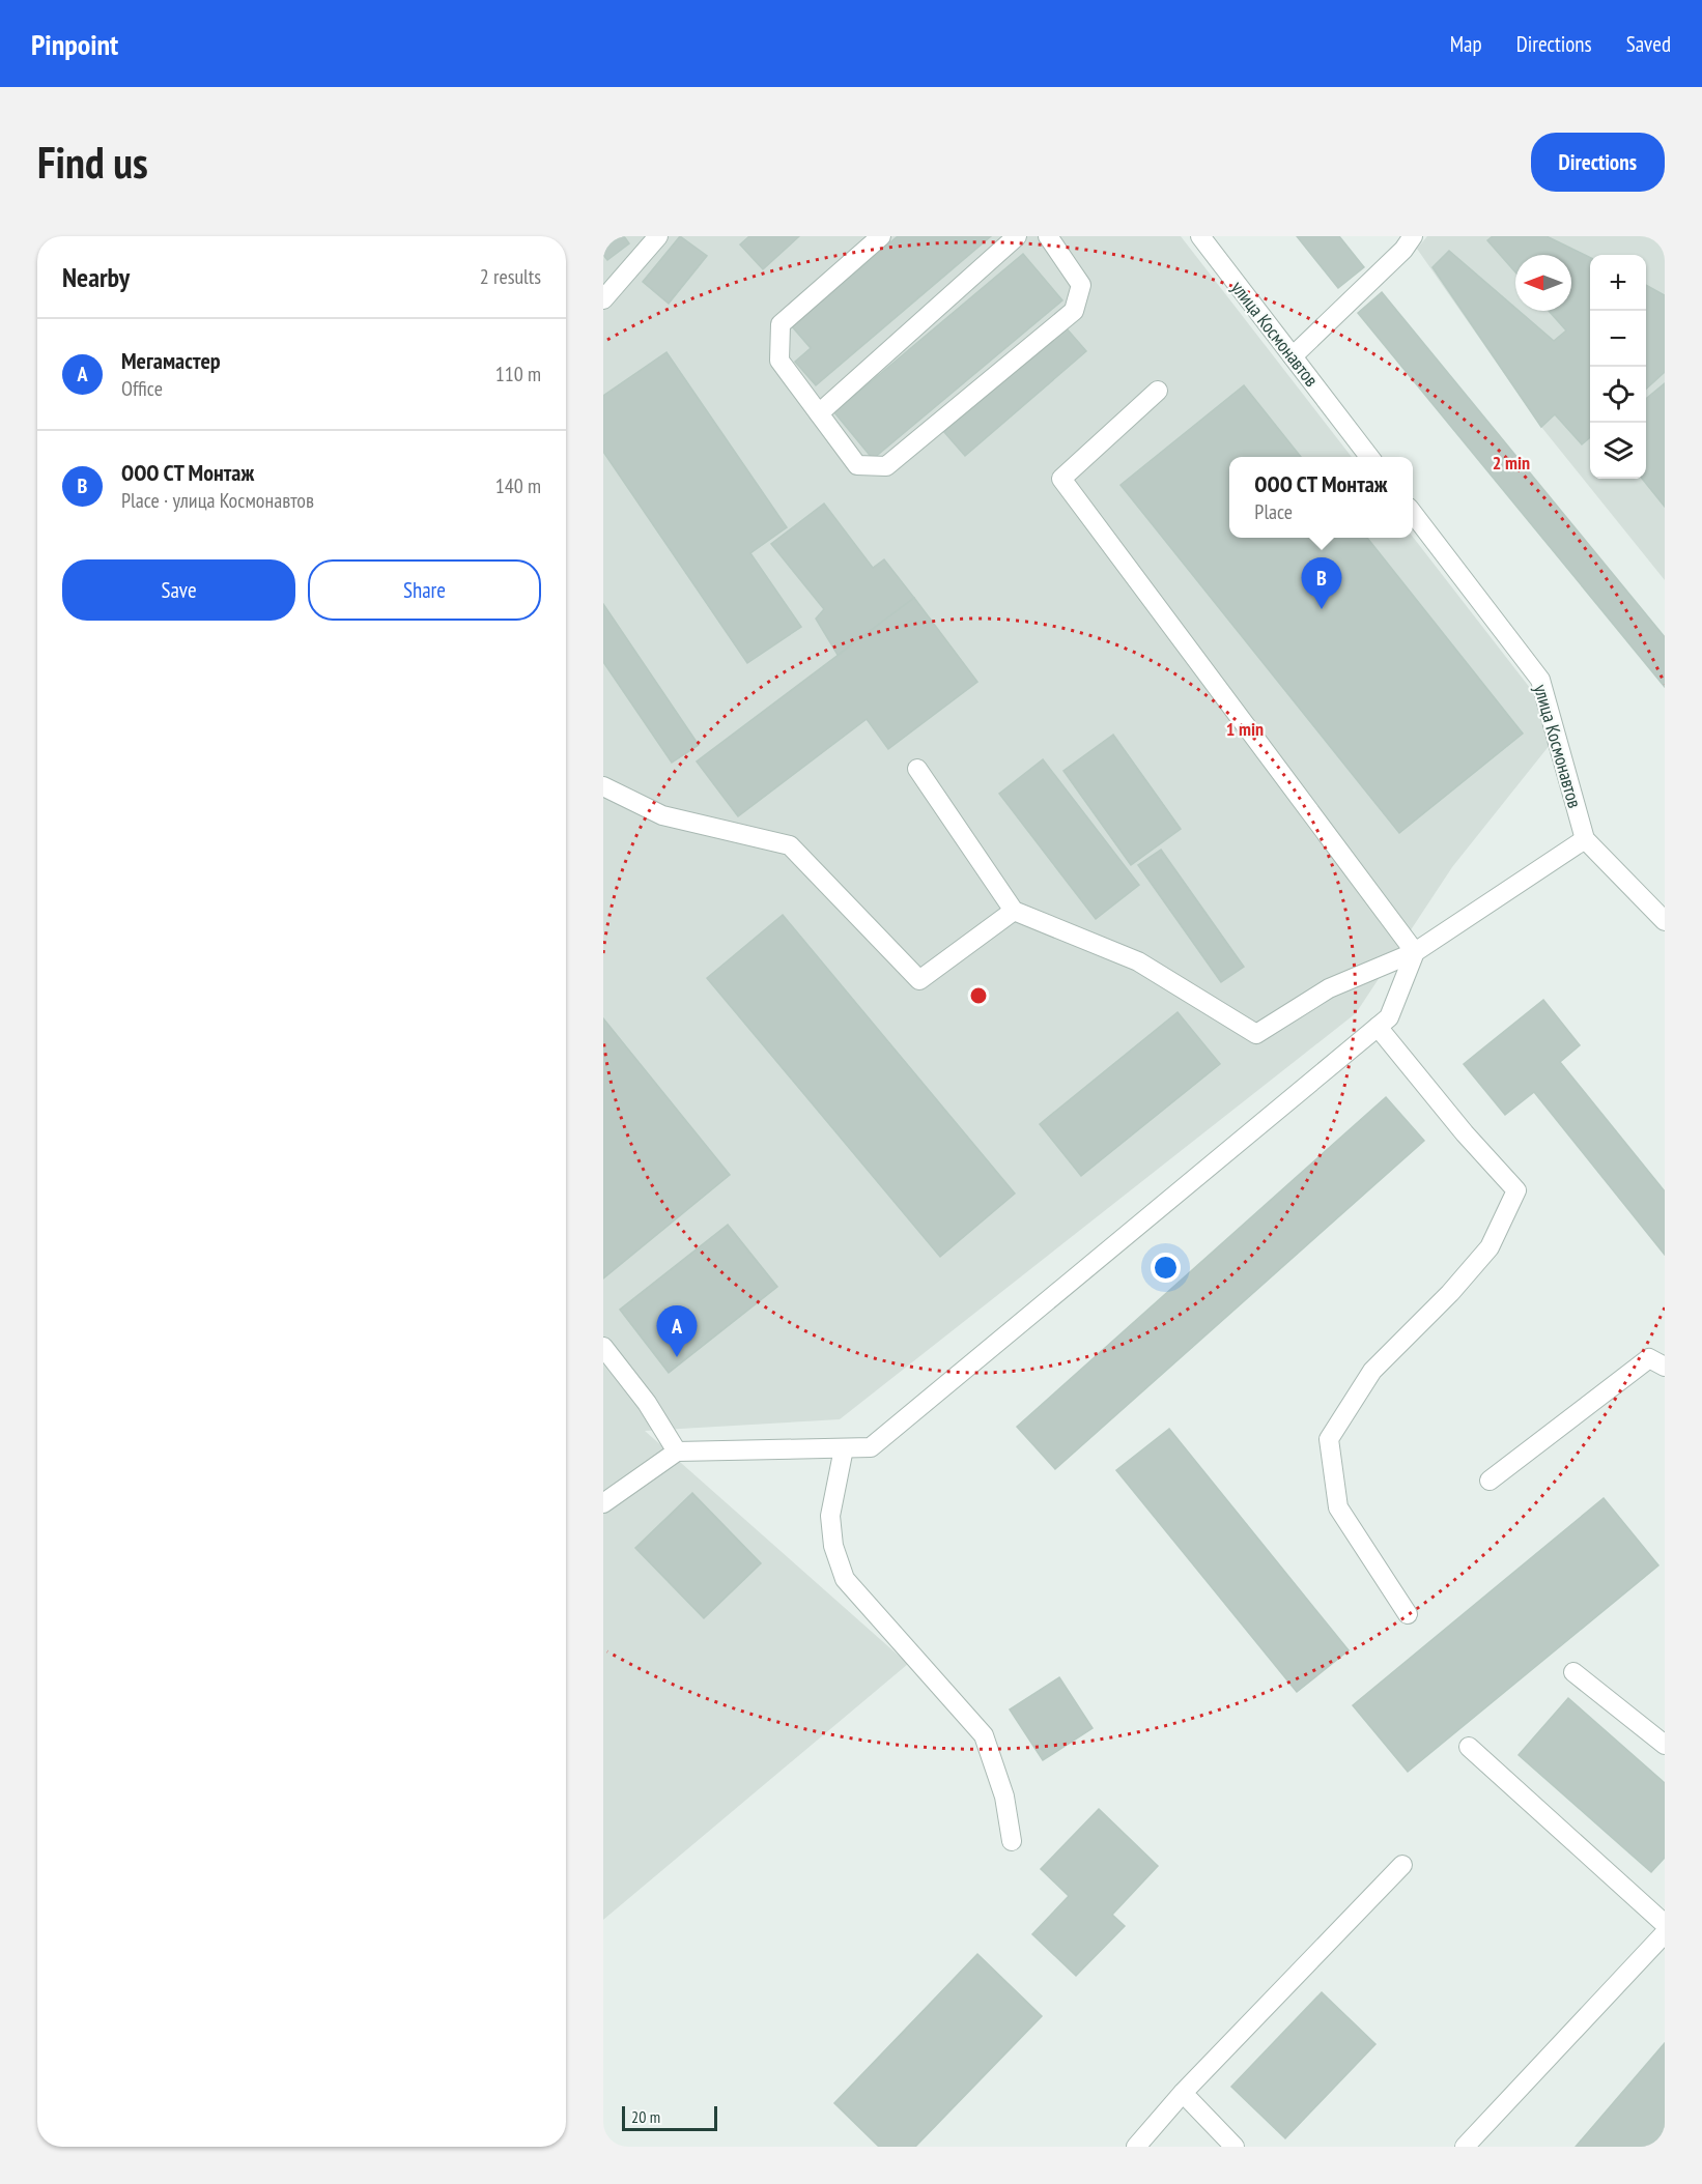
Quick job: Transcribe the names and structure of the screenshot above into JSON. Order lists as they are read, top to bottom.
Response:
{
  "streets": {
    "street": ["улица Космонавтов"]
  },
  "scale_bar": "20 m",
  "north": "left",
  "page": {
    "header": "Pinpoint",
    "nav": ["Map", "Directions", "Saved"],
    "buttons": [
      "Directions",
      ["Save", "Share"]
    ],
    "title": "Find us",
    "heading": ["Nearby", "2 results"],
    "map_buttons": ["+", "−"],
    "list": [
      {
        "mark": "A",
        "name": "Мегамастер",
        "note": "Office",
        "value": "110 m"
      },
      {
        "mark": "B",
        "name": "ООО СТ Монтаж",
        "note": "Place · улица Космонавтов",
        "value": "140 m"
      }
    ],
    "popup": ["ООО СТ Монтаж", "Place"],
    "pins": ["B", "A"],
    "scale": "20 m"
  },
  "rings": ["2 min", "1 min"]
}
